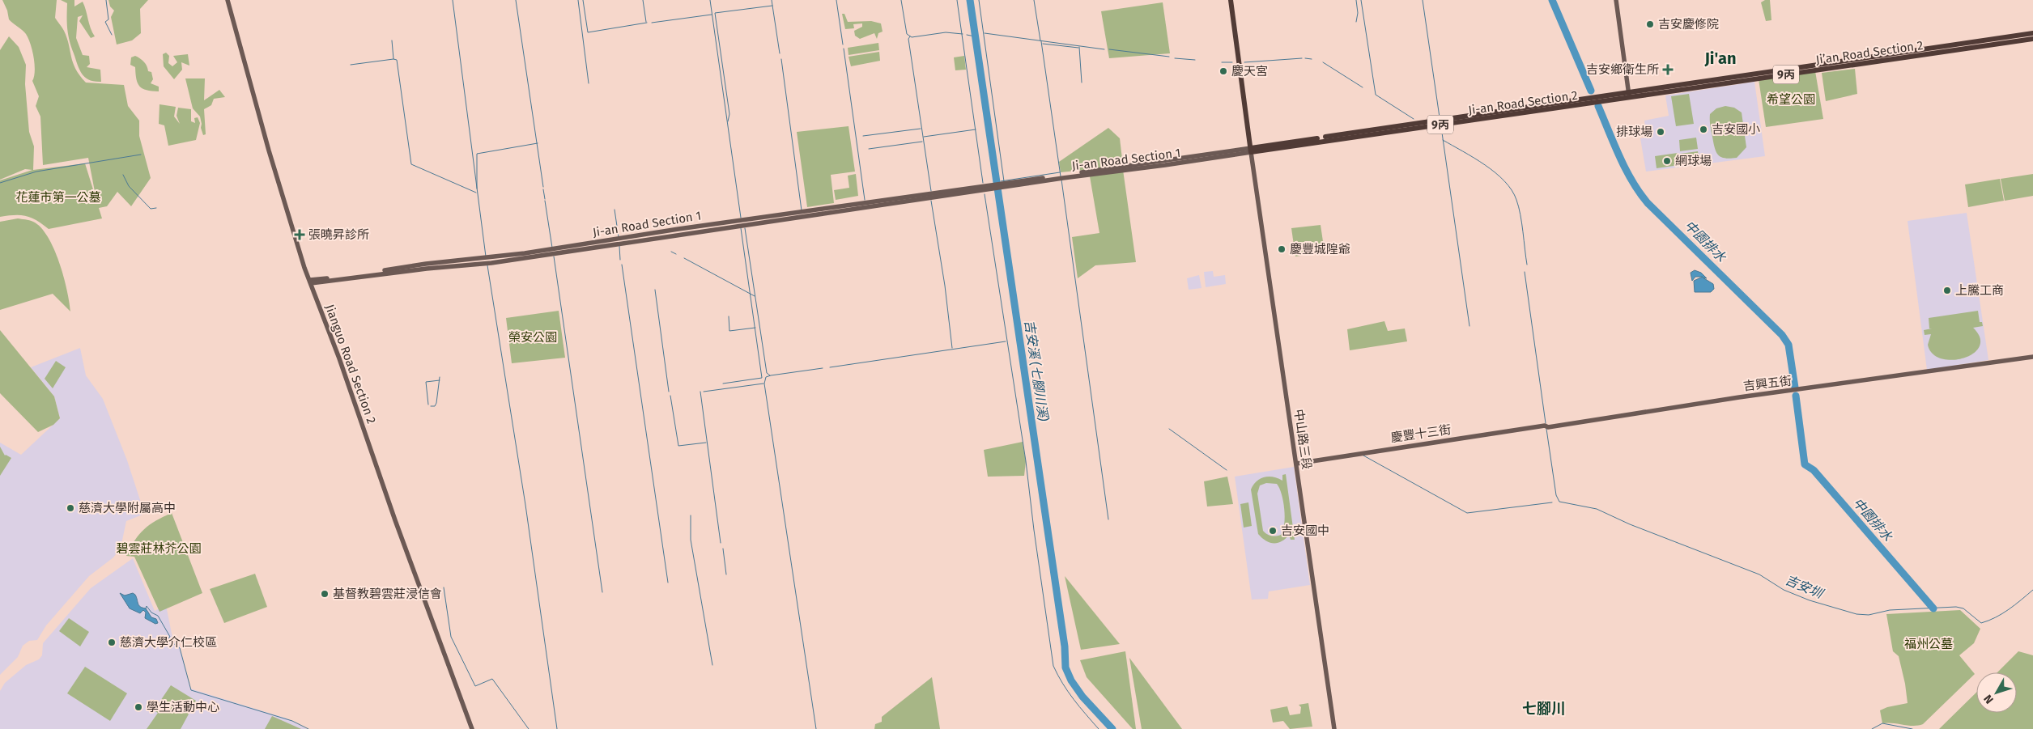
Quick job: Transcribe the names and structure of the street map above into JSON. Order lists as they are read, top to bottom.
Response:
{
  "streets": {
    "main road": ["Ji’an Road Section 2", "9丙", "Ji-an Road Section 2"],
    "street": [
      "Ji-an Road Section 1",
      "Jianguo Road Section 2",
      "吉興五街",
      "慶豐十三街",
      "中山路三段"
    ]
  },
  "crossings": [
    ["Ji’an Road Section 2", "9丙"],
    ["Ji’an Road Section 2", "Ji-an Road Section 2"],
    ["Ji-an Road Section 2", "Ji-an Road Section 1"],
    ["Ji-an Road Section 2", "中山路三段"],
    ["Ji-an Road Section 1", "Jianguo Road Section 2"],
    ["Ji-an Road Section 1", "中山路三段"],
    ["吉興五街", "慶豐十三街"],
    ["慶豐十三街", "中山路三段"]
  ],
  "districts": ["Ji'an", "七腳川"],
  "water": ["中園排水", "吉安溪 (七腳川溪)", "吉安圳"],
  "parks": [
    "希望公園",
    "花蓮市第一公墓",
    "榮安公園",
    "碧雲莊林芥公園",
    "福州公墓"
  ],
  "places": {
    "other": [
      "吉安慶修院",
      "慶天宮",
      "吉安國小",
      "排球場",
      "網球場",
      "慶豐城隍爺",
      "上騰工商",
      "慈濟大學附屬高中",
      "吉安國中",
      "基督教碧雲莊浸信會",
      "慈濟大學介仁校區",
      "學生活動中心"
    ],
    "health": ["吉安鄉衛生所", "張曉昇診所"]
  },
  "north": "bottom left"
}
